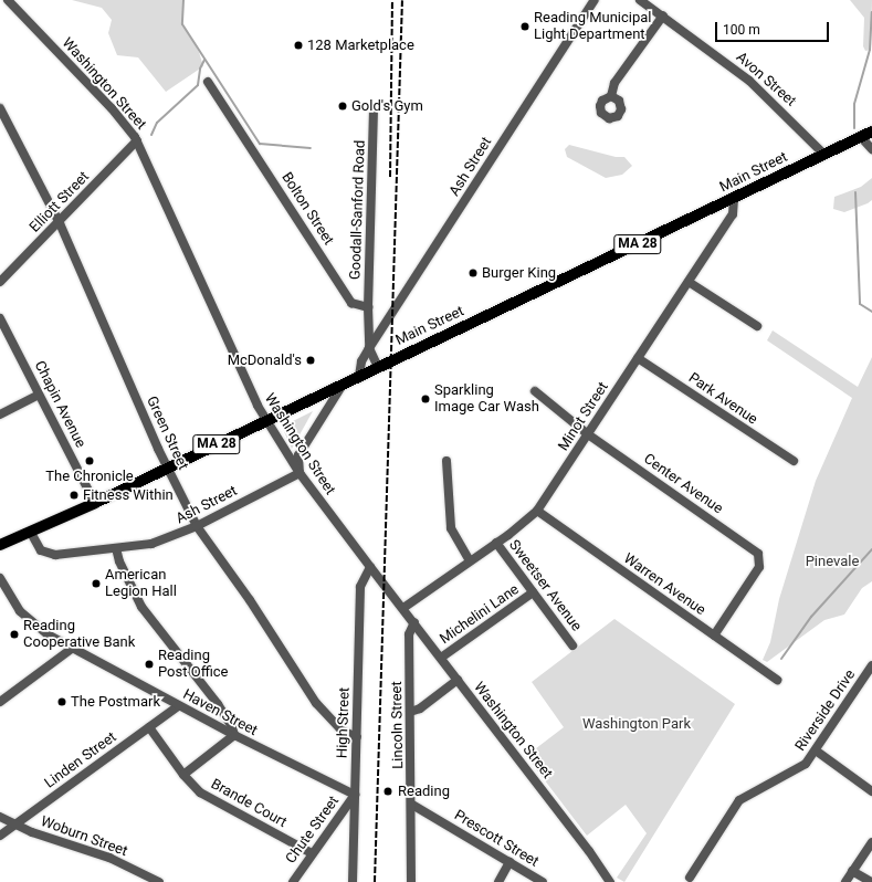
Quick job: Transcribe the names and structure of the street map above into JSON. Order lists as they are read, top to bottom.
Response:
{
  "streets": {
    "main road": ["Main Street", "MA 28"],
    "street": [
      "Avon Street",
      "Washington Street",
      "Ash Street",
      "Elliott Street",
      "Bolton Street",
      "Goodall-Sanford Road",
      "Park Avenue",
      "Chapin Avenue",
      "Minot Street",
      "Green Street",
      "Center Avenue",
      "Warren Avenue",
      "Sweetser Avenue",
      "Michelini Lane",
      "Riverside Drive",
      "Haven Street",
      "High Street",
      "Lincoln Street",
      "Linden Street",
      "Brande Court",
      "Chute Street",
      "Woburn Street",
      "Prescott Street"
    ]
  },
  "crossings": [
    ["Avon Street", "Main Street"],
    ["Washington Street", "Ash Street"],
    ["Washington Street", "Main Street"],
    ["Washington Street", "Elliott Street"],
    ["Washington Street", "Minot Street"],
    ["Washington Street", "Michelini Lane"],
    ["Washington Street", "High Street"],
    ["Washington Street", "Lincoln Street"],
    ["Ash Street", "Main Street"],
    ["Ash Street", "Green Street"],
    ["Main Street", "Chapin Avenue"],
    ["Main Street", "Minot Street"],
    ["Main Street", "Green Street"],
    ["Elliott Street", "Green Street"],
    ["Bolton Street", "Goodall-Sanford Road"],
    ["Park Avenue", "Minot Street"],
    ["Minot Street", "Center Avenue"],
    ["Minot Street", "Warren Avenue"],
    ["Minot Street", "Sweetser Avenue"],
    ["Green Street", "High Street"],
    ["Center Avenue", "Warren Avenue"],
    ["Sweetser Avenue", "Michelini Lane"],
    ["Haven Street", "High Street"],
    ["Haven Street", "Linden Street"],
    ["Haven Street", "Chute Street"],
    ["High Street", "Chute Street"],
    ["Lincoln Street", "Prescott Street"],
    ["Linden Street", "Brande Court"],
    ["Linden Street", "Woburn Street"],
    ["Brande Court", "Chute Street"]
  ],
  "parks": ["Pinevale", "Washington Park"],
  "places": [
    "Reading Municipal Light Department",
    "128 Marketplace",
    "Gold's Gym",
    "Burger King",
    "McDonald's",
    "Sparkling Image Car Wash",
    "The Chronicle",
    "Fitness Within",
    "American Legion Hall",
    "Reading Cooperative Bank",
    "Reading Post Office",
    "The Postmark",
    "Reading"
  ],
  "scale_bar": "100 m"
}
